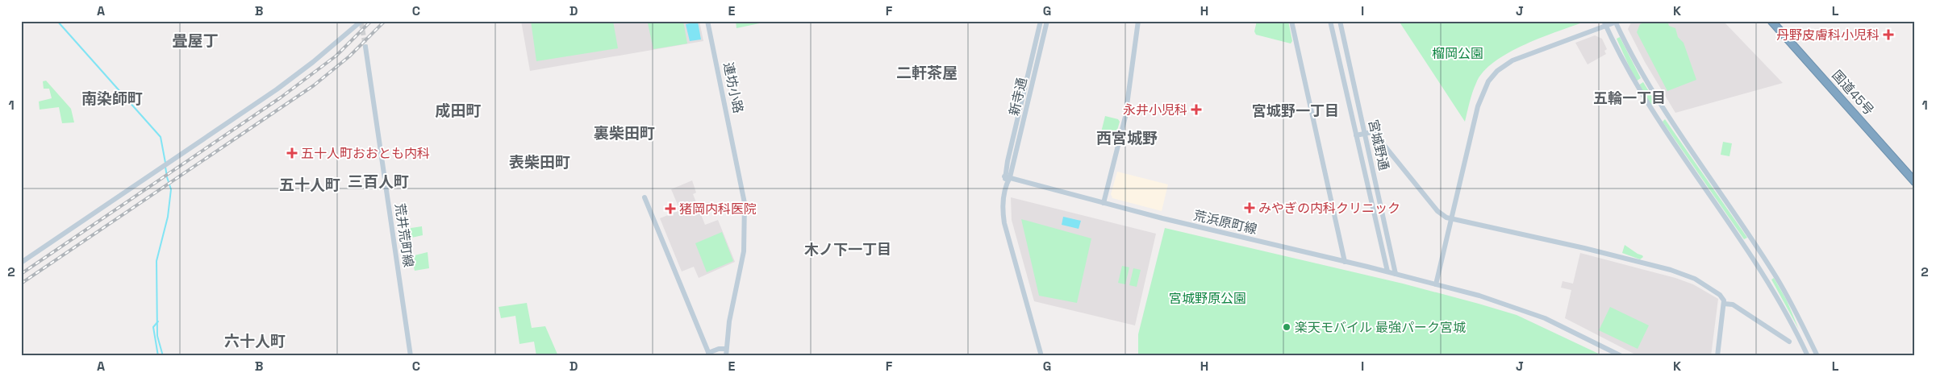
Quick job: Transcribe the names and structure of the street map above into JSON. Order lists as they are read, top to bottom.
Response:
{
  "streets": {
    "highway": ["国道45号"],
    "street": [
      "連坊小路",
      "新寺通",
      "宮城野通",
      "荒浜原町線",
      "荒井荒町線"
    ]
  },
  "crossings": [
    ["新寺通", "荒浜原町線"],
    ["宮城野通", "荒浜原町線"]
  ],
  "districts": [
    "畳屋丁",
    "二軒茶屋",
    "五輪一丁目",
    "南染師町",
    "成田町",
    "宮城野一丁目",
    "裏柴田町",
    "西宮城野",
    "表柴田町",
    "三百人町",
    "五十人町",
    "木ノ下一丁目",
    "六十人町"
  ],
  "parks": ["榴岡公園", "宮城野原公園"],
  "places": {
    "health": [
      "丹野皮膚科小児科",
      "永井小児科",
      "五十人町おおとも内科",
      "みやぎの内科クリニック",
      "猪岡内科医院"
    ],
    "other": ["楽天モバイル 最強パーク宮城"]
  },
  "grid": {
    "columns": [
      "A",
      "B",
      "C",
      "D",
      "E",
      "F",
      "G",
      "H",
      "I",
      "J",
      "K",
      "L"
    ],
    "rows": ["1", "2"]
  }
}
